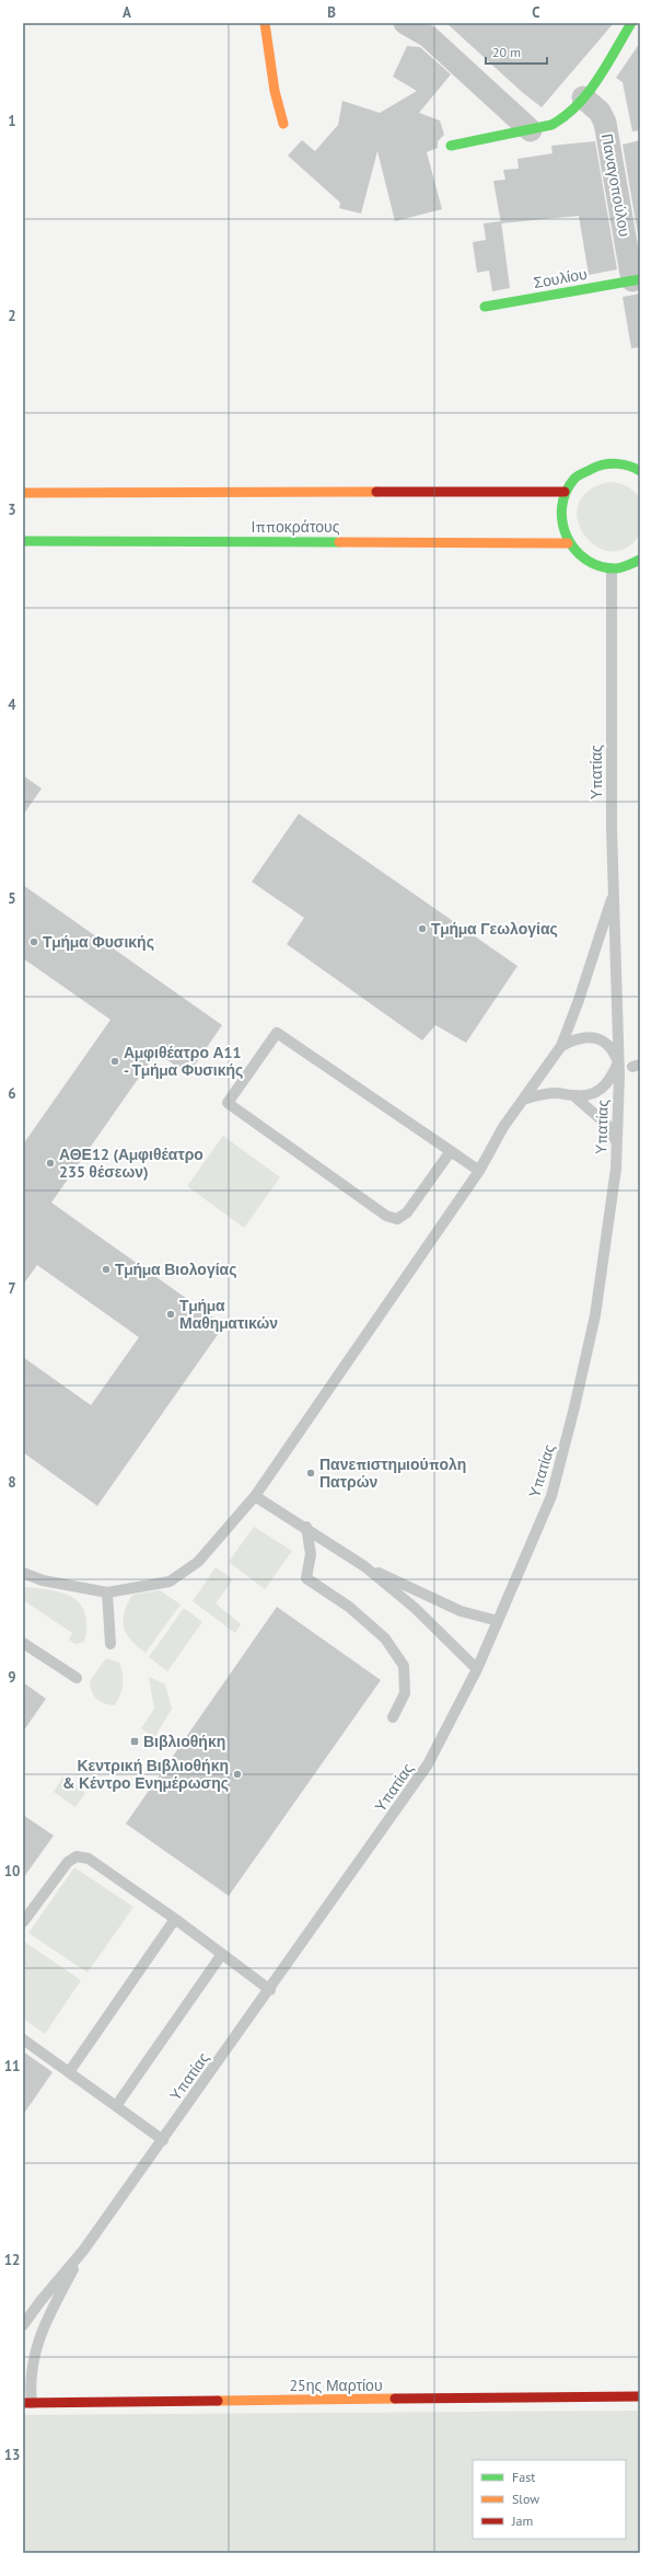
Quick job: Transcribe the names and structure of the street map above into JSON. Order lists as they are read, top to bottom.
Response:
{
  "streets": {
    "street": [
      "Παναγοπούλου",
      "Σουλίου",
      "Ιπποκράτους",
      "25ης Μαρτίου"
    ],
    "lane": ["Υπατίας"]
  },
  "crossings": [
    ["Παναγοπούλου", "Σουλίου"],
    ["Υπατίας", "25ης Μαρτίου"]
  ],
  "places": {
    "other": [
      "Τμήμα Γεωλογίας",
      "Τμήμα Φυσικής",
      "Αμφιθέατρο Α11 - Τμήμα Φυσικής",
      "ΑΘΕ12 (Αμφιθέατρο 235 θέσεων)",
      "Τμήμα Βιολογίας",
      "Τμήμα Μαθηματικών",
      "Πανεπιστημιούπολη Πατρών",
      "Κεντρική Βιβλιοθήκη & Κέντρο Ενημέρωσης"
    ],
    "transit": ["Βιβλιοθήκη"]
  },
  "legend": ["Fast", "Slow", "Jam"],
  "scale_bar": "20 m",
  "grid": {
    "columns": ["A", "B", "C"],
    "rows": [
      "1",
      "2",
      "3",
      "4",
      "5",
      "6",
      "7",
      "8",
      "9",
      "10",
      "11",
      "12",
      "13"
    ]
  }
}
